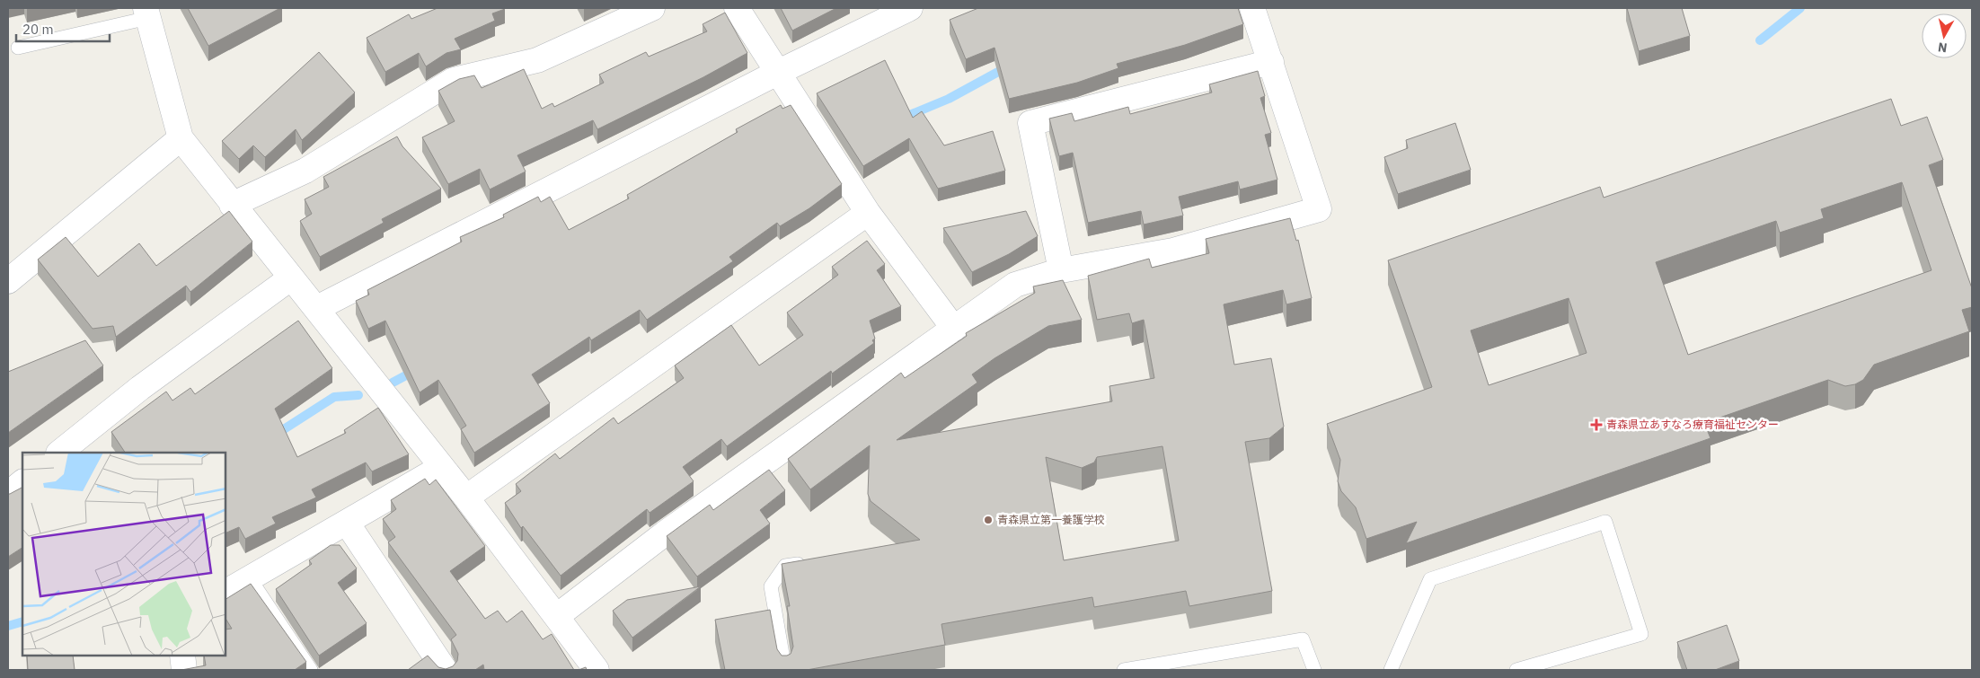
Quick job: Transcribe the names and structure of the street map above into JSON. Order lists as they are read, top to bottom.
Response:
{
  "places": {
    "health": ["青森県立あすなろ療育福祉センター"],
    "other": ["青森県立第一養護学校"]
  },
  "scale_bar": "20 m",
  "north": "bottom"
}
